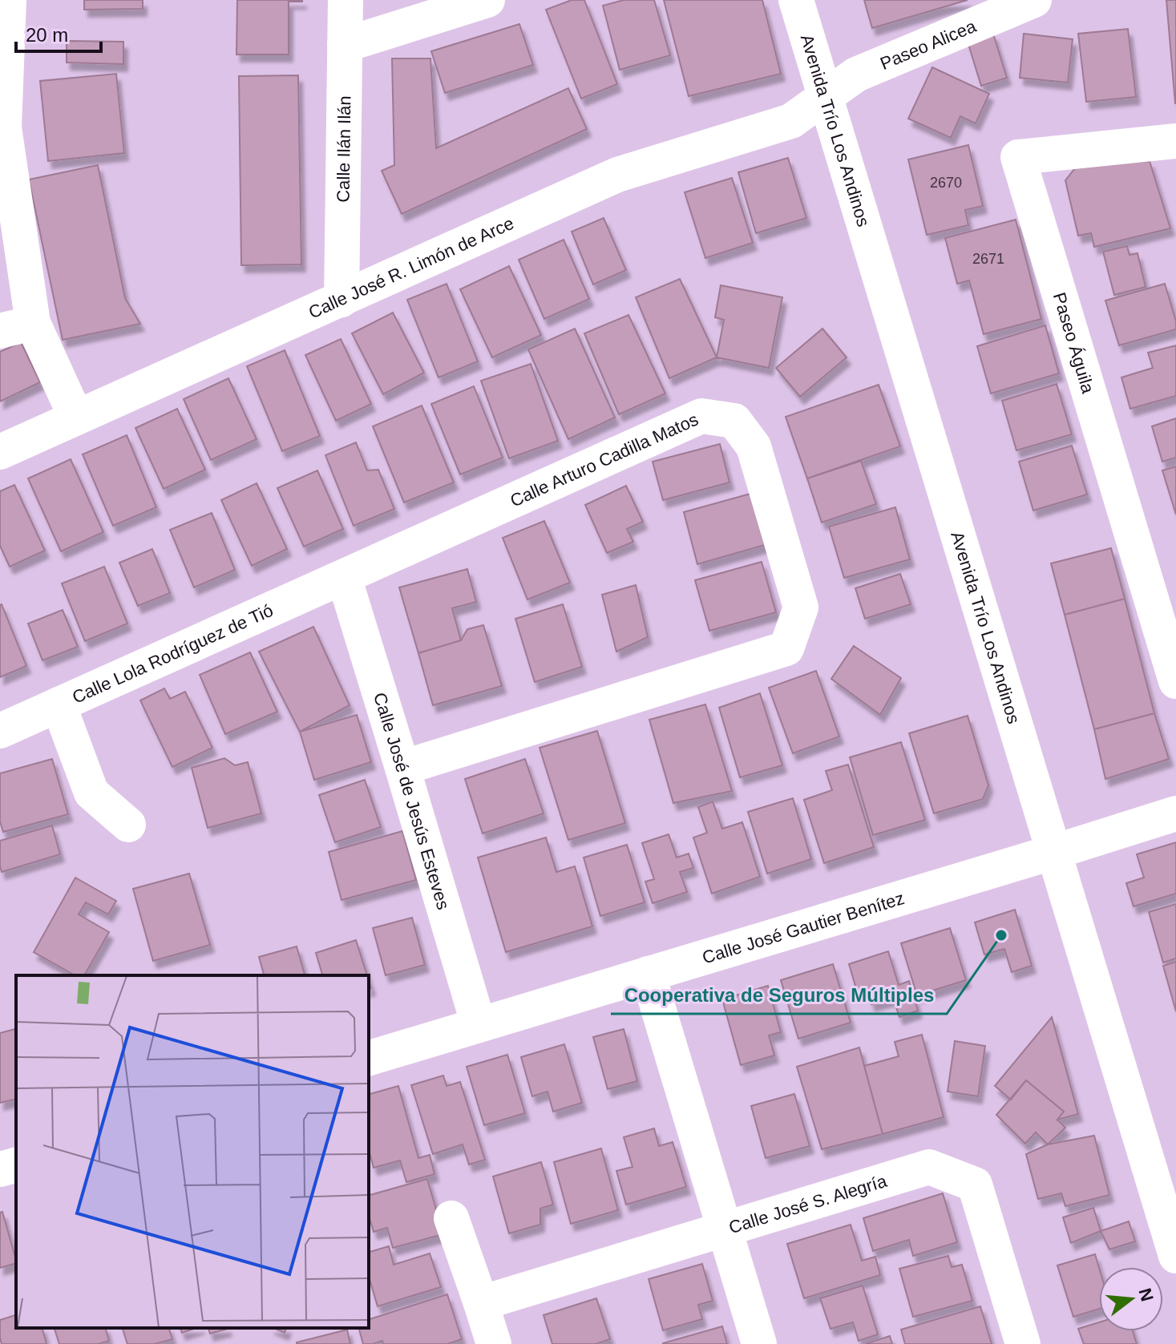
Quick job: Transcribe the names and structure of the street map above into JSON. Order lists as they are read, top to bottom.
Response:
{
  "streets": {
    "street": [
      "Paseo Alicea",
      "Avenida Trío Los Andinos",
      "Calle Ilán Ilán",
      "Calle José R. Limón de Arce",
      "Paseo Águila",
      "Calle Arturo Cadilla Matos",
      "Calle Lola Rodríguez de Tió",
      "Calle José de Jesús Esteves",
      "Calle José Gautier Benítez",
      "Calle José S. Alegría"
    ]
  },
  "crossings": [
    ["Paseo Alicea", "Avenida Trío Los Andinos"],
    ["Paseo Alicea", "Calle José R. Limón de Arce"],
    ["Avenida Trío Los Andinos", "Calle José R. Limón de Arce"],
    ["Avenida Trío Los Andinos", "Calle José Gautier Benítez"],
    ["Calle Ilán Ilán", "Calle José R. Limón de Arce"],
    ["Calle Arturo Cadilla Matos", "Calle Lola Rodríguez de Tió"],
    ["Calle Arturo Cadilla Matos", "Calle José de Jesús Esteves"],
    ["Calle Lola Rodríguez de Tió", "Calle José de Jesús Esteves"],
    ["Calle José de Jesús Esteves", "Calle José Gautier Benítez"]
  ],
  "places": ["Cooperativa de Seguros Múltiples"],
  "house_numbers": ["2670", "2671"],
  "scale_bar": "20 m",
  "north": "right"
}
